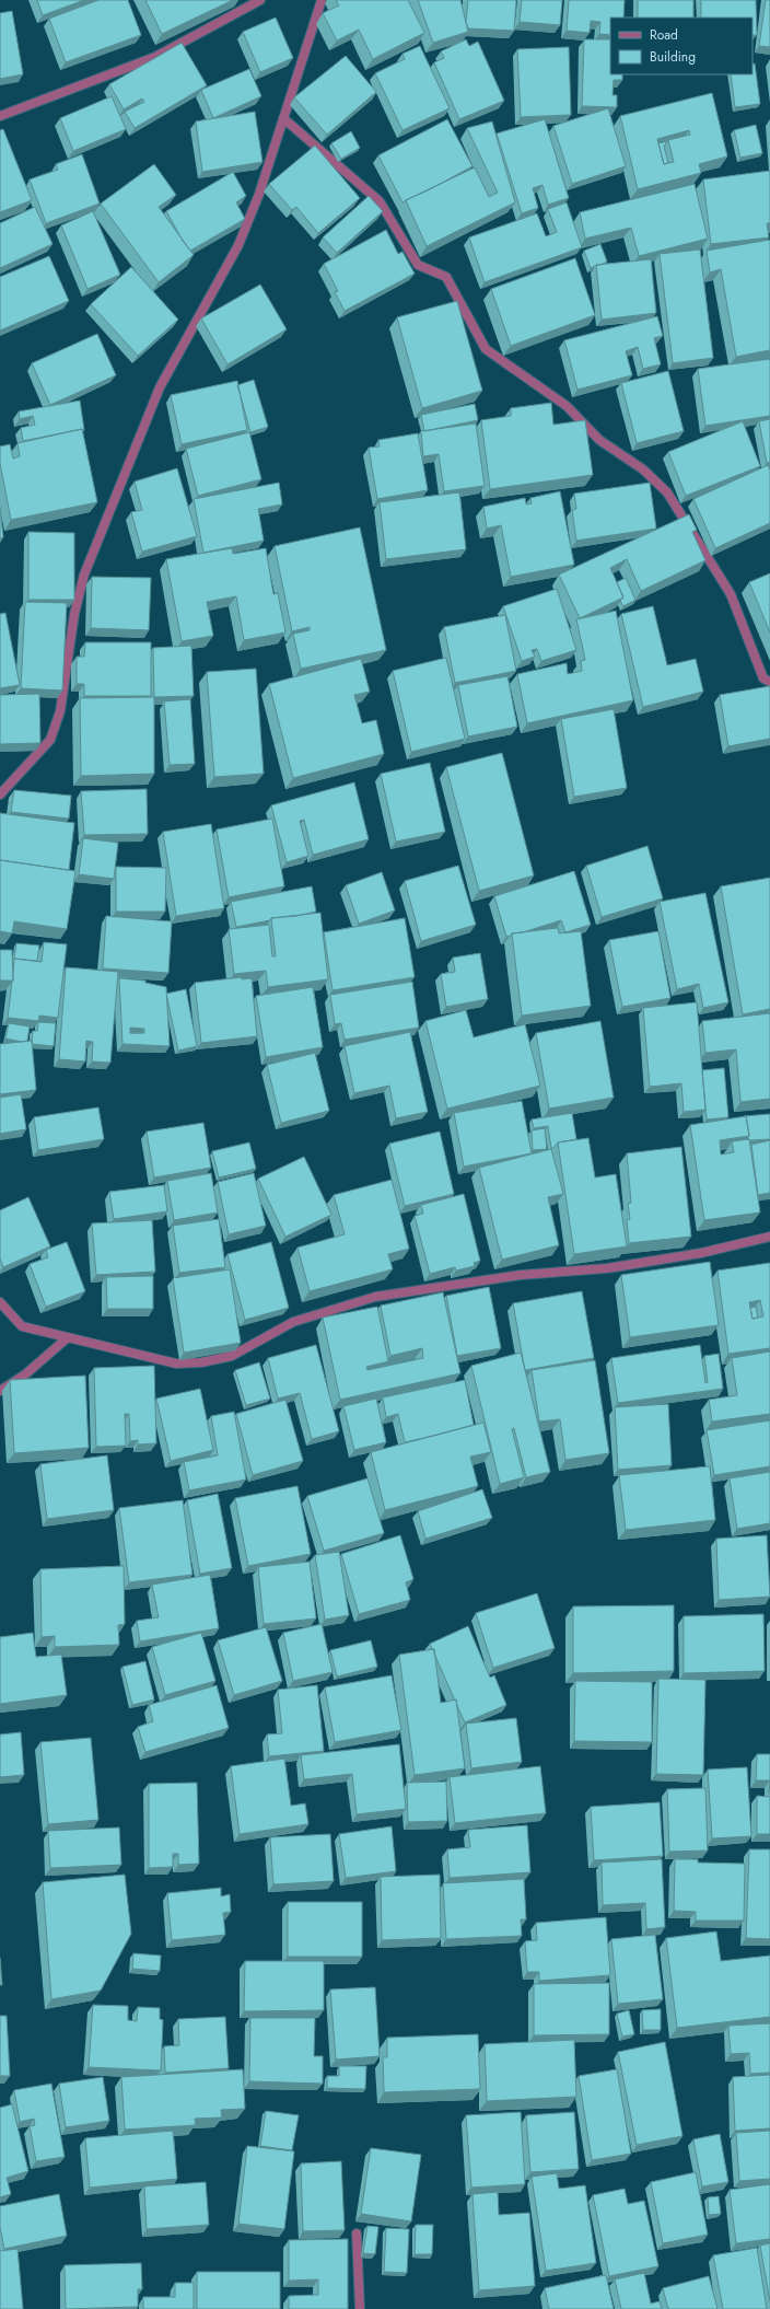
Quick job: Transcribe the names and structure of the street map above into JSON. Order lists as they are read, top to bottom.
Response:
{
  "legend": ["Road", "Building"]
}
